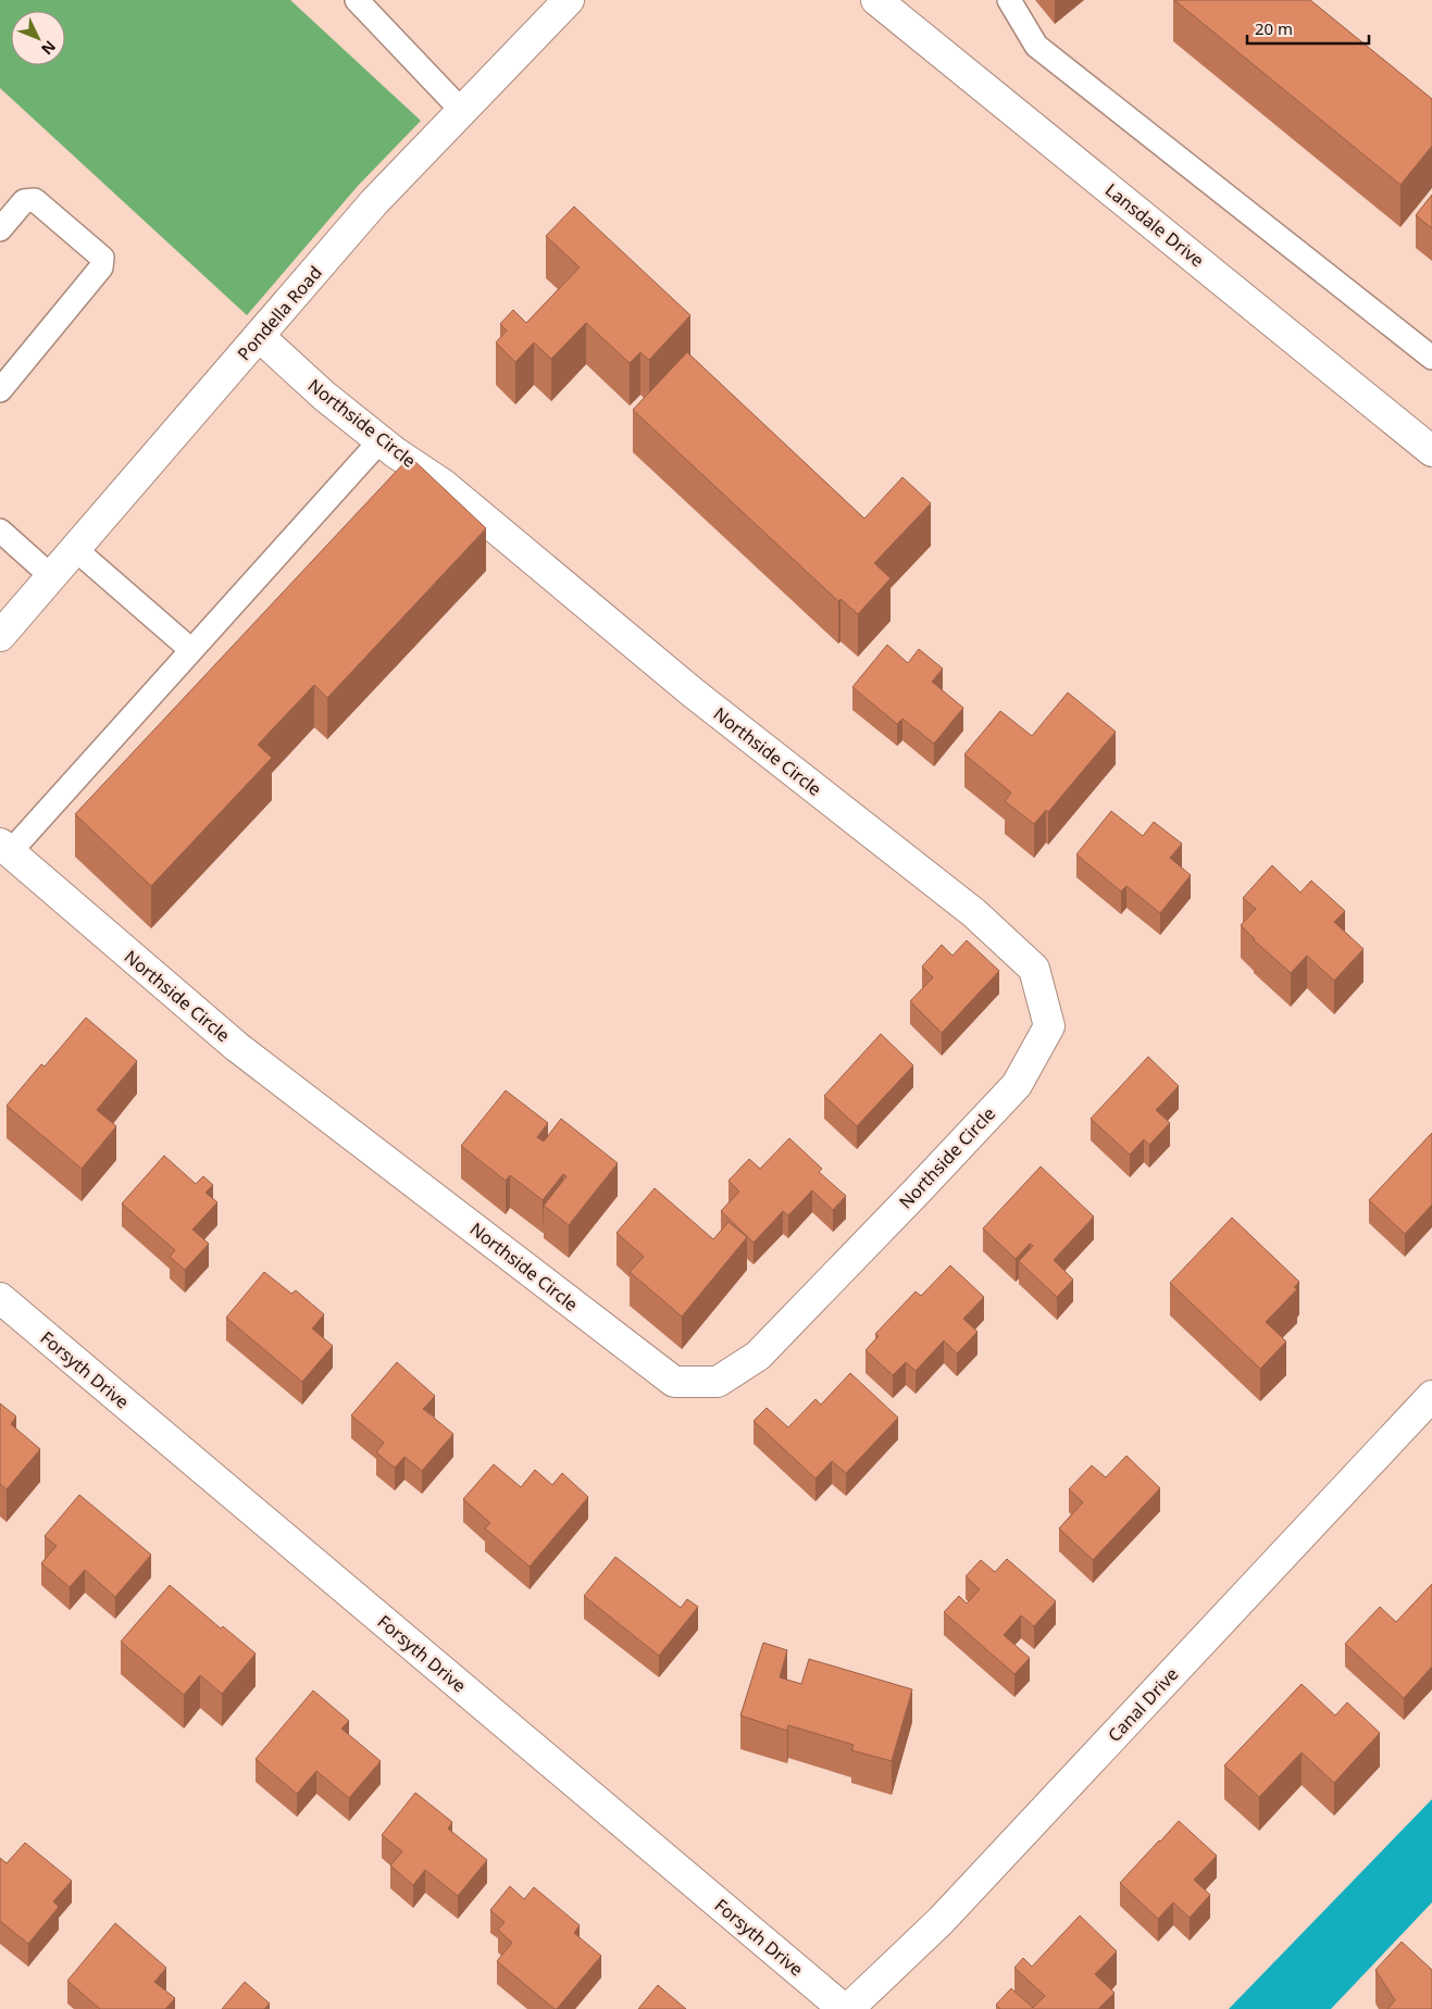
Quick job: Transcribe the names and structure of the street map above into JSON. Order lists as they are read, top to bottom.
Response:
{
  "streets": {
    "street": [
      "Lansdale Drive",
      "Pondella Road",
      "Northside Circle",
      "Forsyth Drive",
      "Canal Drive"
    ]
  },
  "crossings": [
    ["Pondella Road", "Northside Circle"]
  ],
  "scale_bar": "20 m",
  "north": "bottom right"
}
